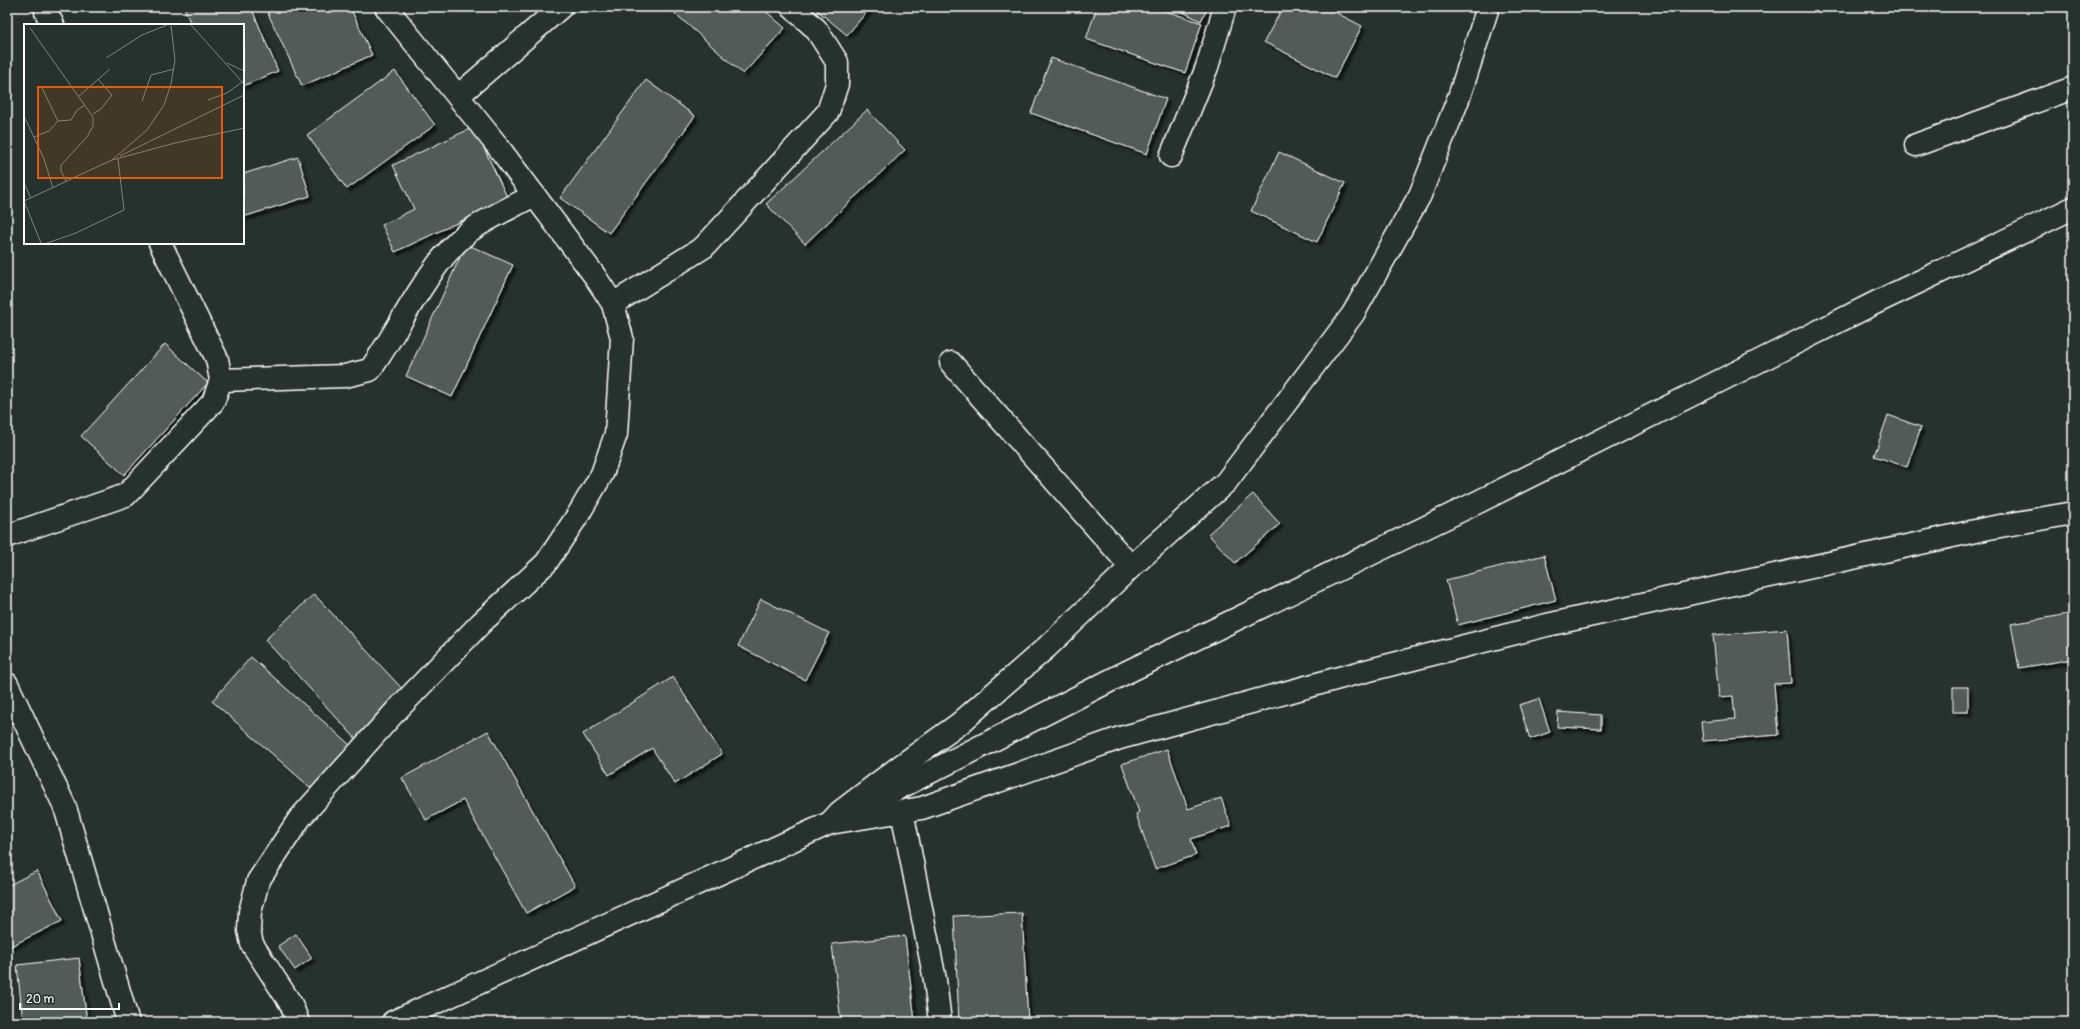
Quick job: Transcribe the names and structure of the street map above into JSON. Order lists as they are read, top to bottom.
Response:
{
  "scale_bar": "20 m"
}
